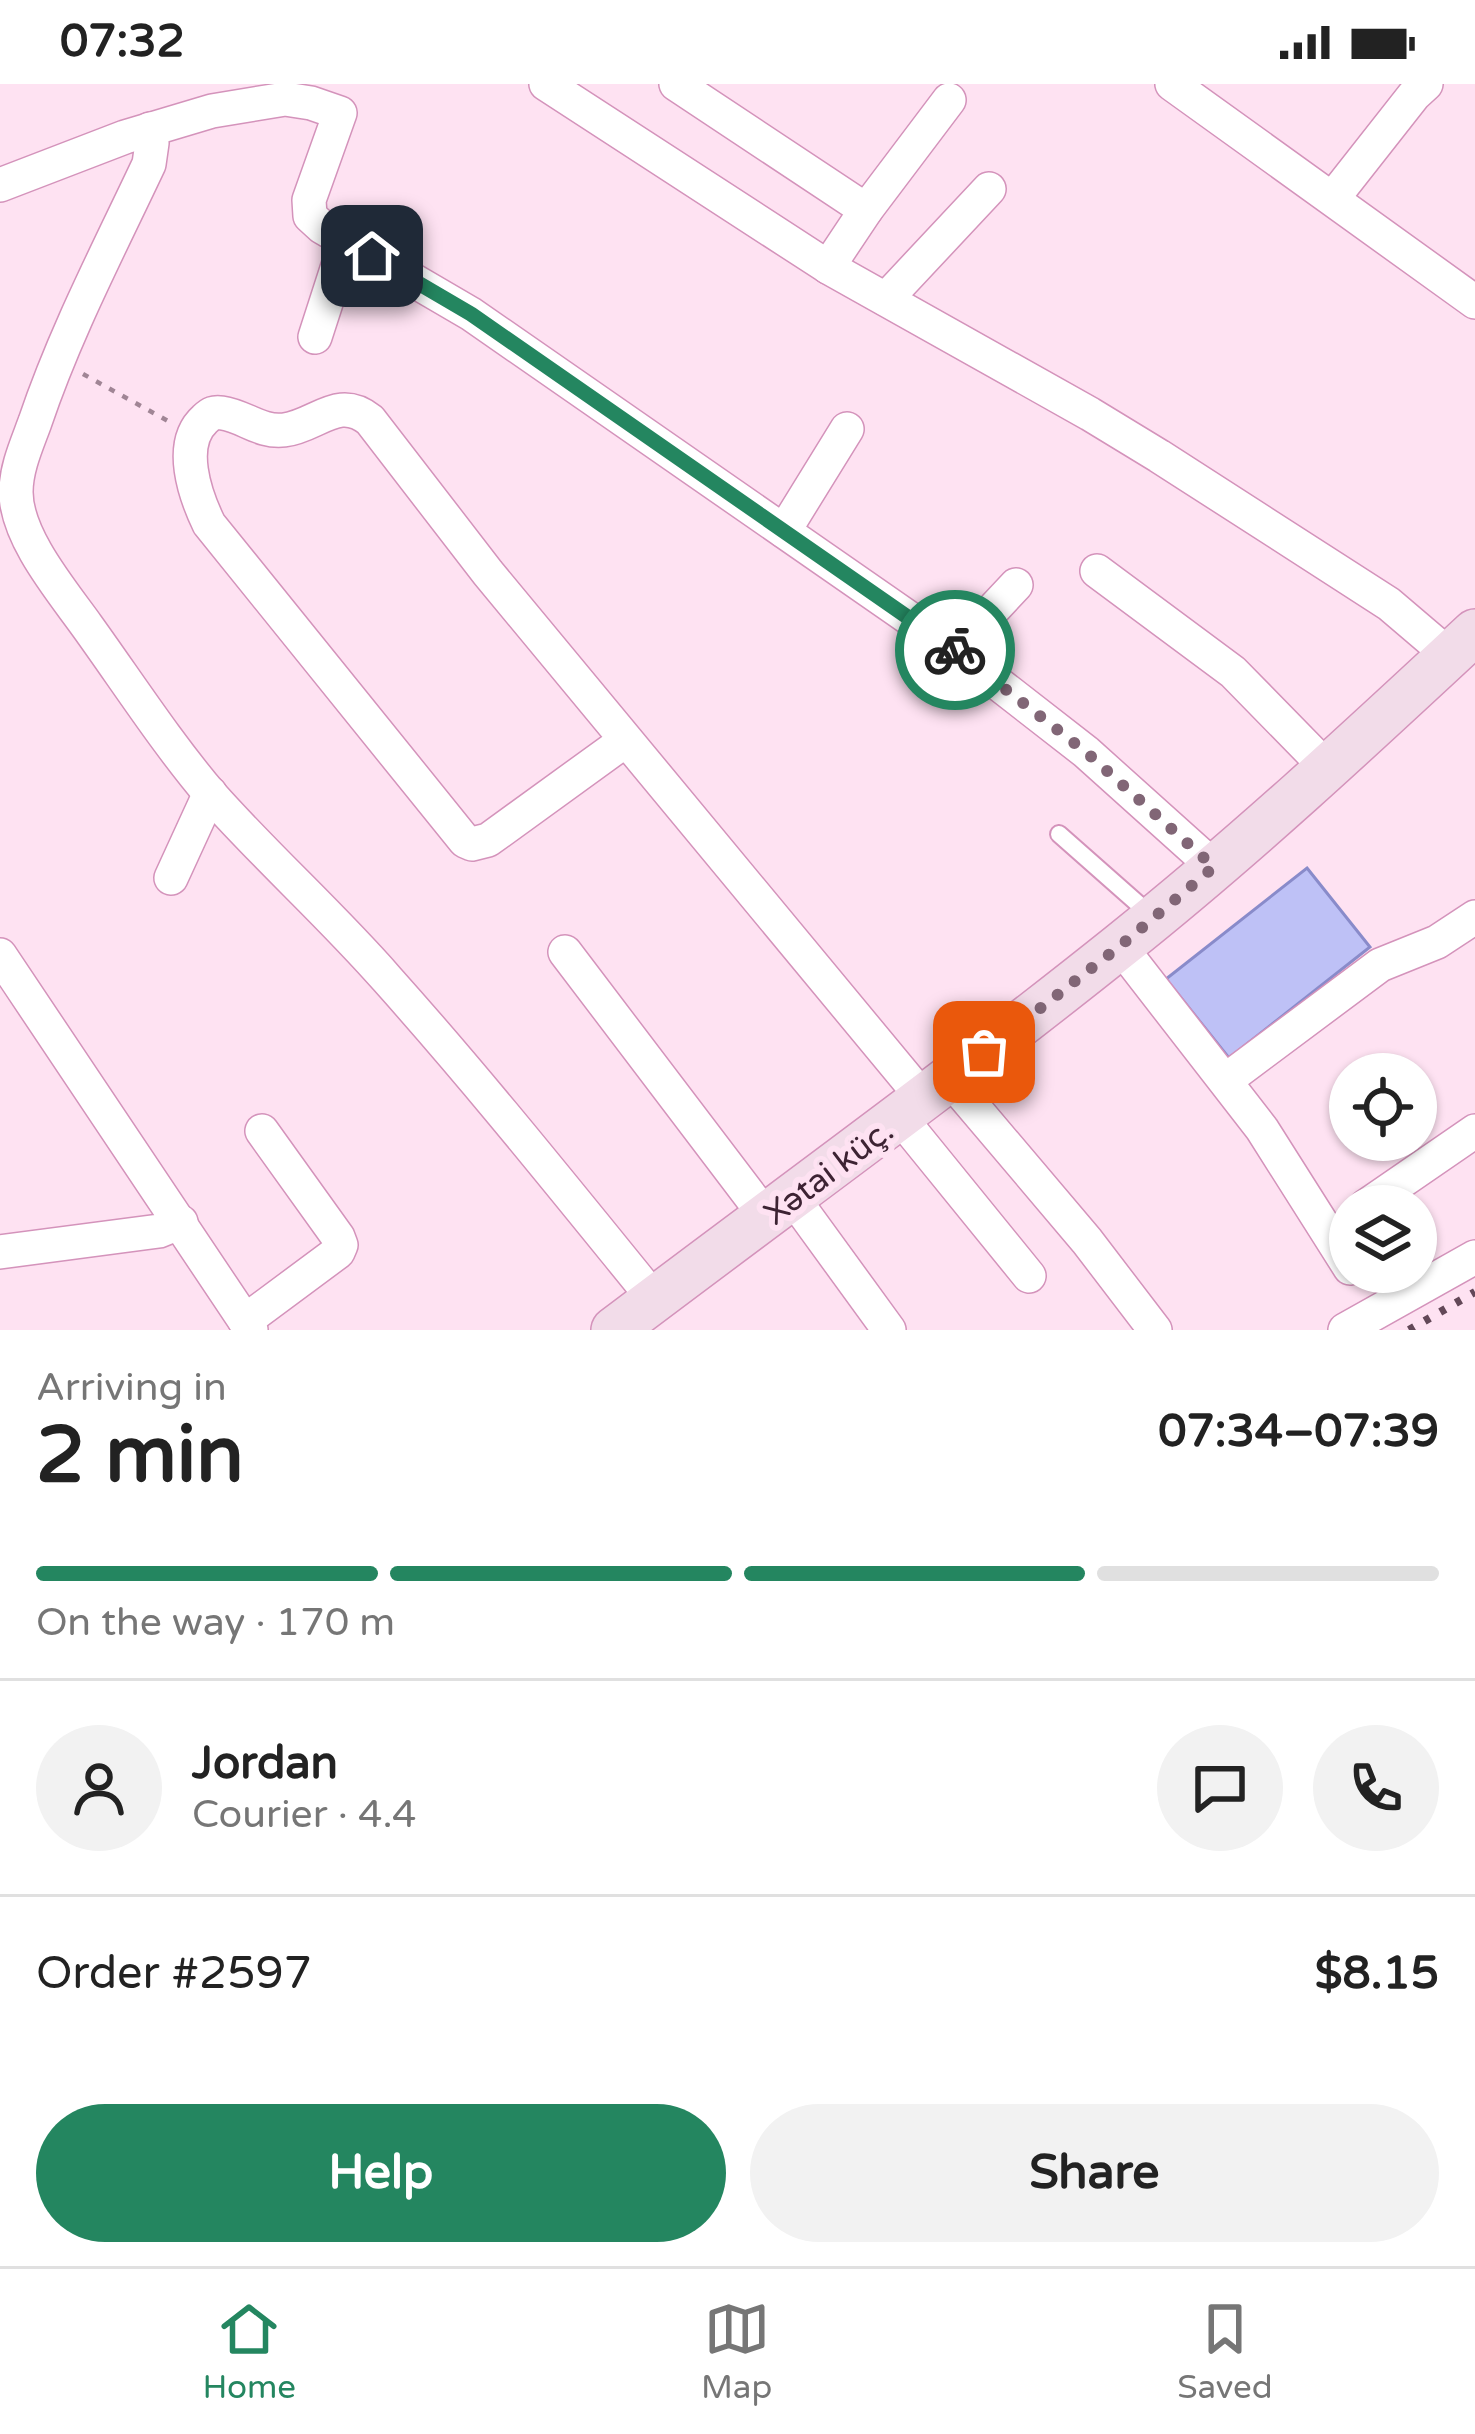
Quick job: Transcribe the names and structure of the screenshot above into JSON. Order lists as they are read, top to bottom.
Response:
{
  "streets": {
    "street": ["Xətai küç."]
  },
  "page": {
    "status": "07:32",
    "heading": ["2 min", "Arriving in", "07:34–07:39"],
    "panel": [
      "Jordan",
      "Courier · 4.4",
      "Order #2597",
      "$8.15"
    ],
    "bar": "On the way · 170 m",
    "buttons": ["Help", "Share"],
    "tabs": ["Home", "Map", "Saved"]
  }
}
